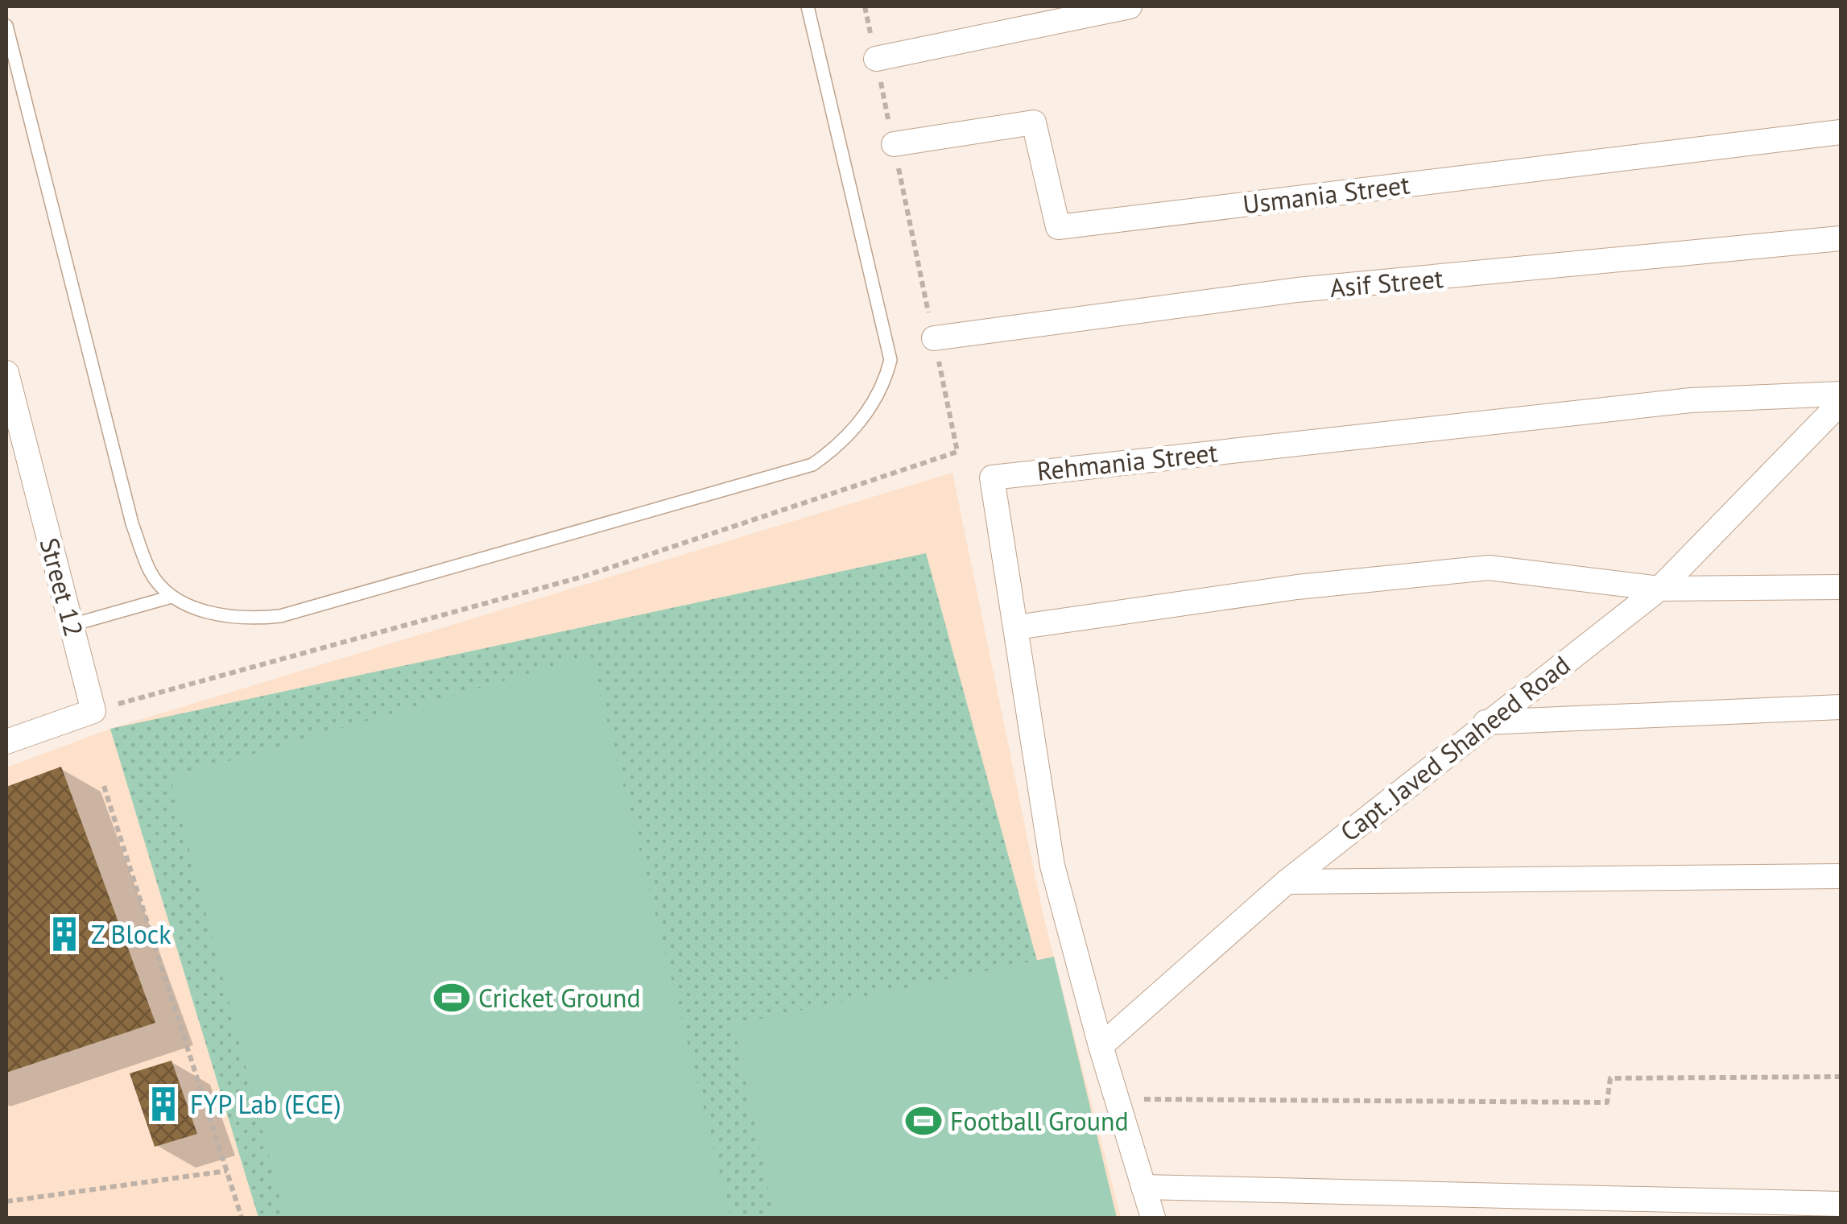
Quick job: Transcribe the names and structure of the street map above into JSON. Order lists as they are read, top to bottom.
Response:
{
  "streets": {
    "street": [
      "Usmania Street",
      "Asif Street",
      "Rehmania Street",
      "Street 12",
      "Capt. Javed Shaheed Road"
    ]
  },
  "crossings": [
    ["Rehmania Street", "Capt. Javed Shaheed Road"]
  ],
  "places": {
    "building": ["Z Block", "FYP Lab (ECE)"],
    "sports": ["Cricket Ground", "Football Ground"]
  }
}
